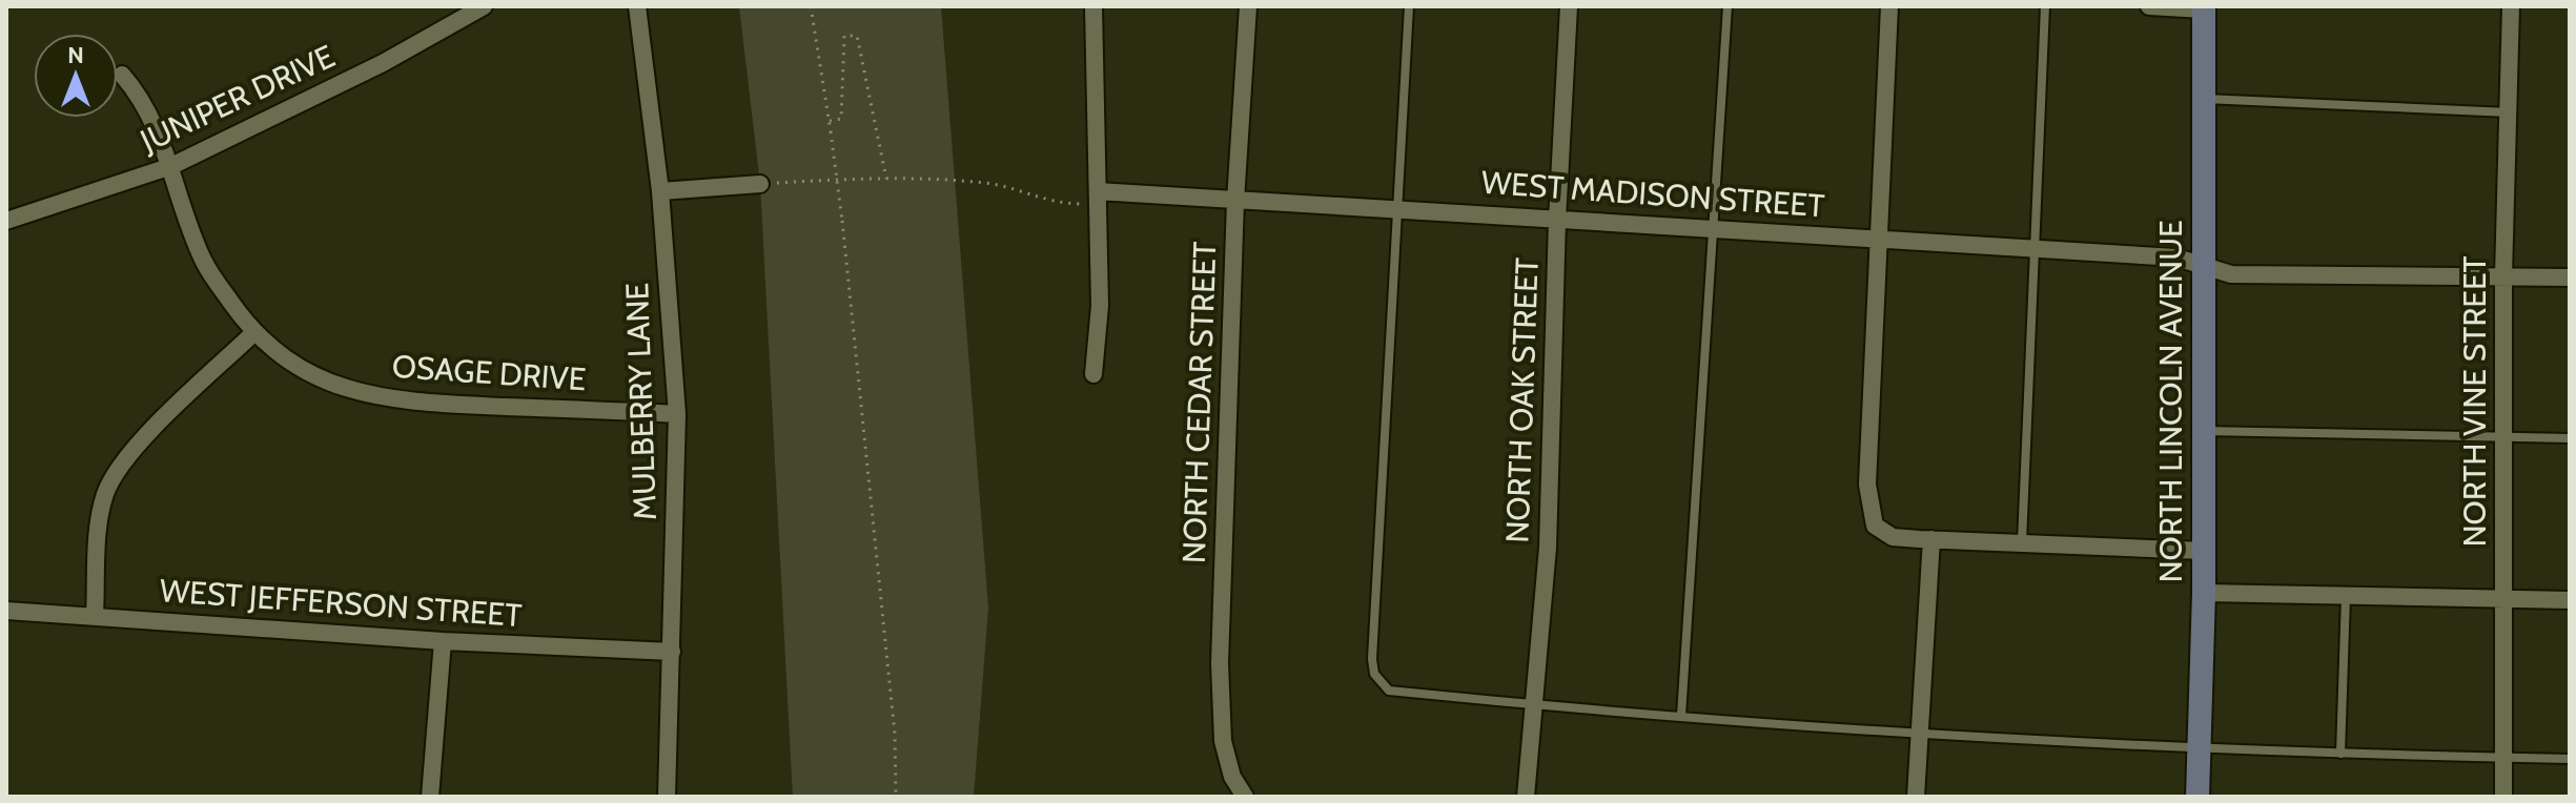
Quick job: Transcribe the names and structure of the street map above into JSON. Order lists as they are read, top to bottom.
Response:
{
  "streets": {
    "main road": ["NORTH LINCOLN AVENUE"],
    "street": [
      "JUNIPER DRIVE",
      "WEST MADISON STREET",
      "OSAGE DRIVE",
      "NORTH OAK STREET",
      "MULBERRY LANE",
      "NORTH VINE STREET",
      "NORTH CEDAR STREET",
      "WEST JEFFERSON STREET"
    ]
  },
  "crossings": [
    ["JUNIPER DRIVE", "OSAGE DRIVE"],
    ["WEST MADISON STREET", "NORTH OAK STREET"],
    ["WEST MADISON STREET", "NORTH LINCOLN AVENUE"],
    ["WEST MADISON STREET", "NORTH VINE STREET"],
    ["WEST MADISON STREET", "NORTH CEDAR STREET"],
    ["OSAGE DRIVE", "MULBERRY LANE"],
    ["MULBERRY LANE", "WEST JEFFERSON STREET"]
  ],
  "north": "top"
}
